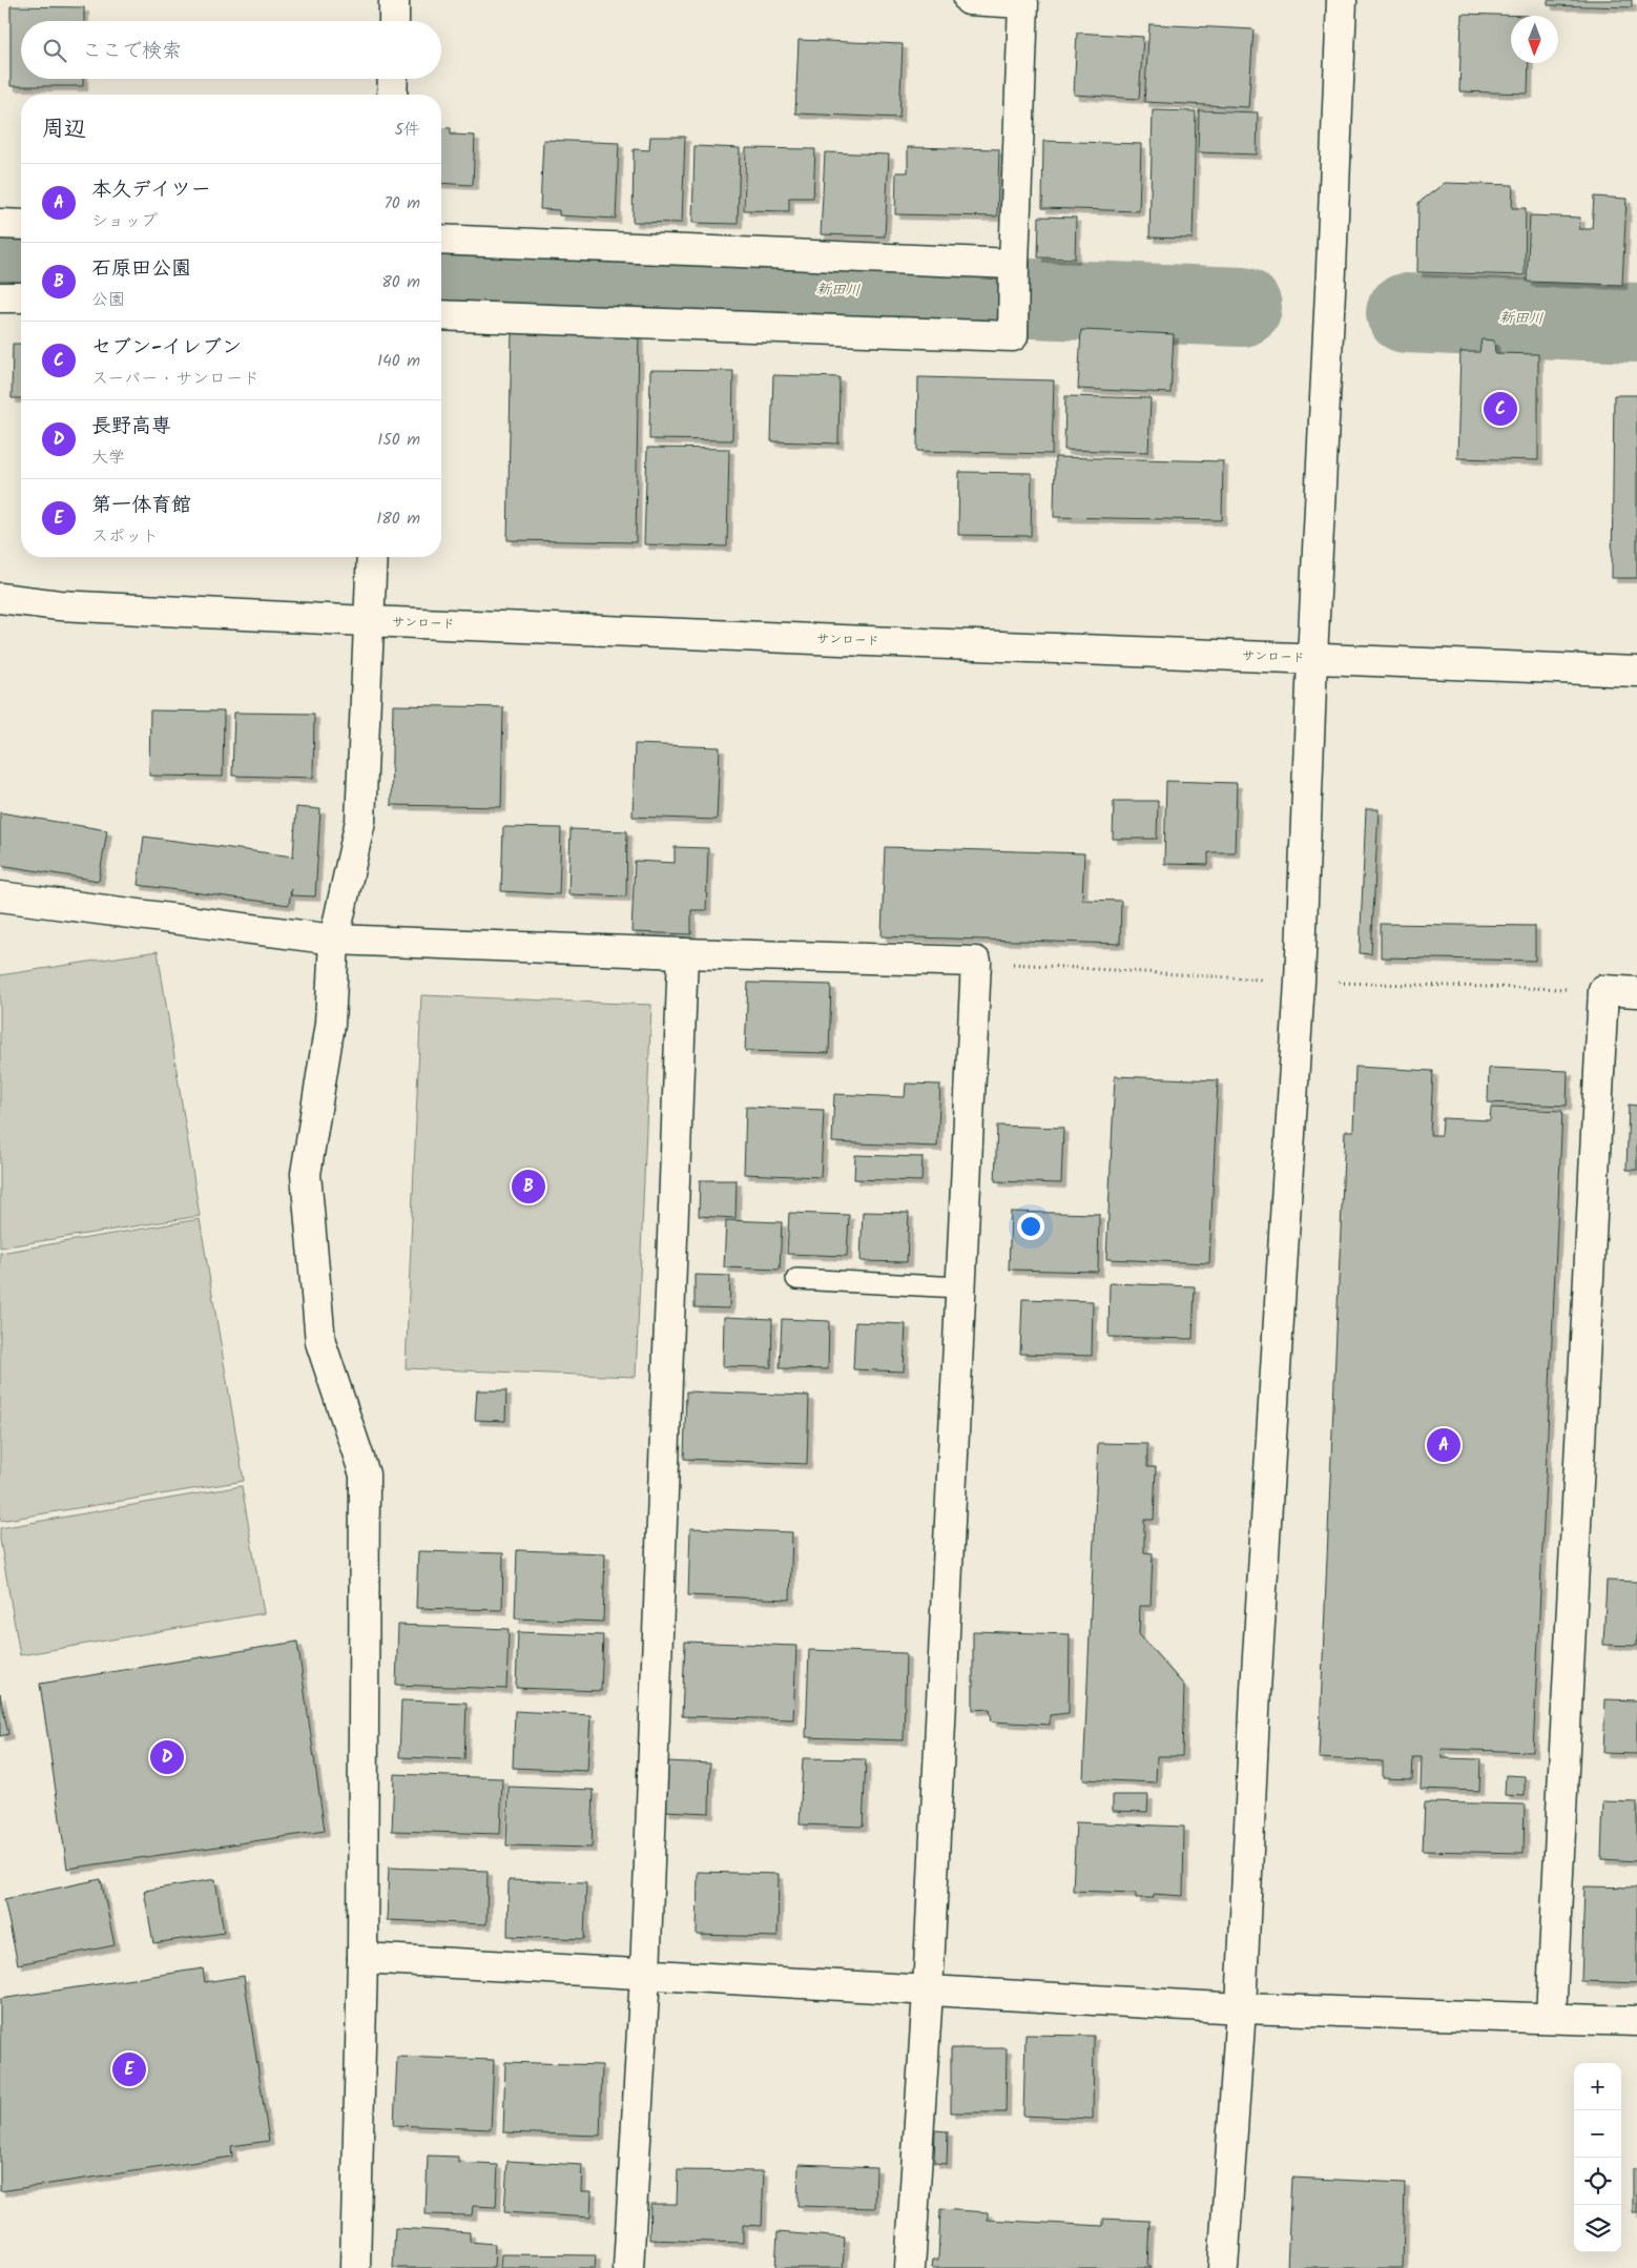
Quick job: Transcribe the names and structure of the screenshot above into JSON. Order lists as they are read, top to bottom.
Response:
{
  "streets": {
    "street": ["サンロード"]
  },
  "water": ["新田川"],
  "north": "bottom",
  "page": {
    "search": "ここで検索",
    "heading": ["周辺", "5件"],
    "list": [
      {
        "mark": "A",
        "name": "本久デイツー",
        "note": "ショップ",
        "value": "70 m"
      },
      {
        "mark": "B",
        "name": "石原田公園",
        "note": "公園",
        "value": "80 m"
      },
      {
        "mark": "C",
        "name": "セブン-イレブン",
        "note": "スーパー · サンロード",
        "value": "140 m"
      },
      {
        "mark": "D",
        "name": "長野高専",
        "note": "大学",
        "value": "150 m"
      },
      {
        "mark": "E",
        "name": "第一体育館",
        "note": "スポット",
        "value": "180 m"
      }
    ],
    "pins": [
      "C",
      "B",
      "A",
      "D",
      "E"
    ],
    "map_buttons": ["+", "−"]
  }
}
